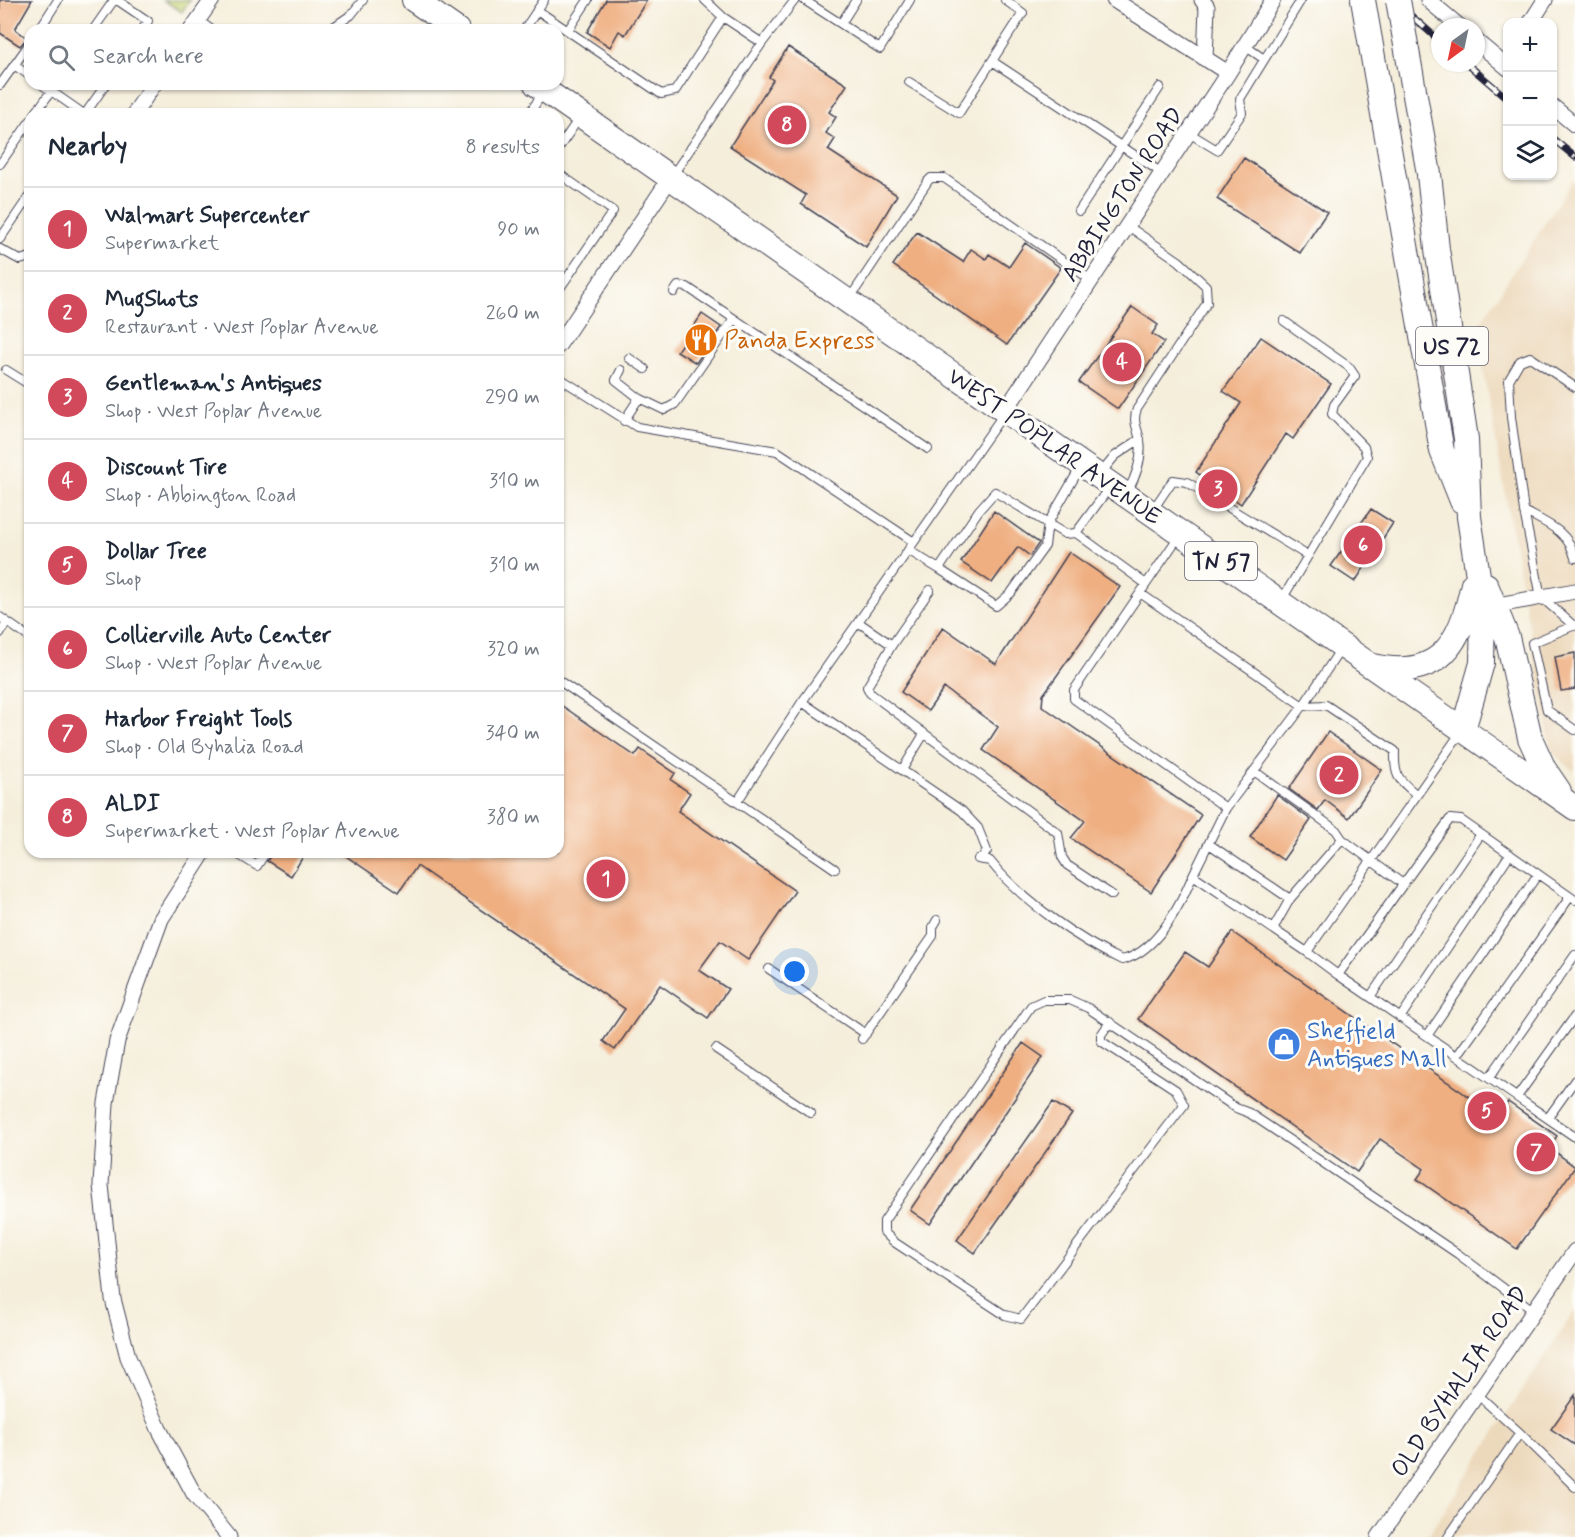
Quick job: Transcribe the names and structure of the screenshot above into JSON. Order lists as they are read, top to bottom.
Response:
{
  "streets": {
    "main road": ["US 72", "WEST POPLAR AVENUE", "TN 57"],
    "street": ["ABBINGTON ROAD", "OLD BYHALIA ROAD"]
  },
  "crossings": [
    ["ABBINGTON ROAD", "WEST POPLAR AVENUE"],
    ["US 72", "WEST POPLAR AVENUE"]
  ],
  "places": {
    "restaurant": ["Panda Express"],
    "shop": ["Sheffield Antiques Mall"]
  },
  "north": "bottom left",
  "page": {
    "map_buttons": ["+", "−"],
    "search": "Search here",
    "pins": [
      "8",
      "4",
      "3",
      "6",
      "2",
      "1",
      "5",
      "7"
    ],
    "heading": ["Nearby", "8 results"],
    "list": [
      {
        "mark": "1",
        "name": "Walmart Supercenter",
        "note": "Supermarket",
        "value": "90 m"
      },
      {
        "mark": "2",
        "name": "MugShots",
        "note": "Restaurant · West Poplar Avenue",
        "value": "260 m"
      },
      {
        "mark": "3",
        "name": "Gentleman's Antiques",
        "note": "Shop · West Poplar Avenue",
        "value": "290 m"
      },
      {
        "mark": "4",
        "name": "Discount Tire",
        "note": "Shop · Abbington Road",
        "value": "310 m"
      },
      {
        "mark": "5",
        "name": "Dollar Tree",
        "note": "Shop",
        "value": "310 m"
      },
      {
        "mark": "6",
        "name": "Collierville Auto Center",
        "note": "Shop · West Poplar Avenue",
        "value": "320 m"
      },
      {
        "mark": "7",
        "name": "Harbor Freight Tools",
        "note": "Shop · Old Byhalia Road",
        "value": "340 m"
      },
      {
        "mark": "8",
        "name": "ALDI",
        "note": "Supermarket · West Poplar Avenue",
        "value": "380 m"
      }
    ]
  }
}
